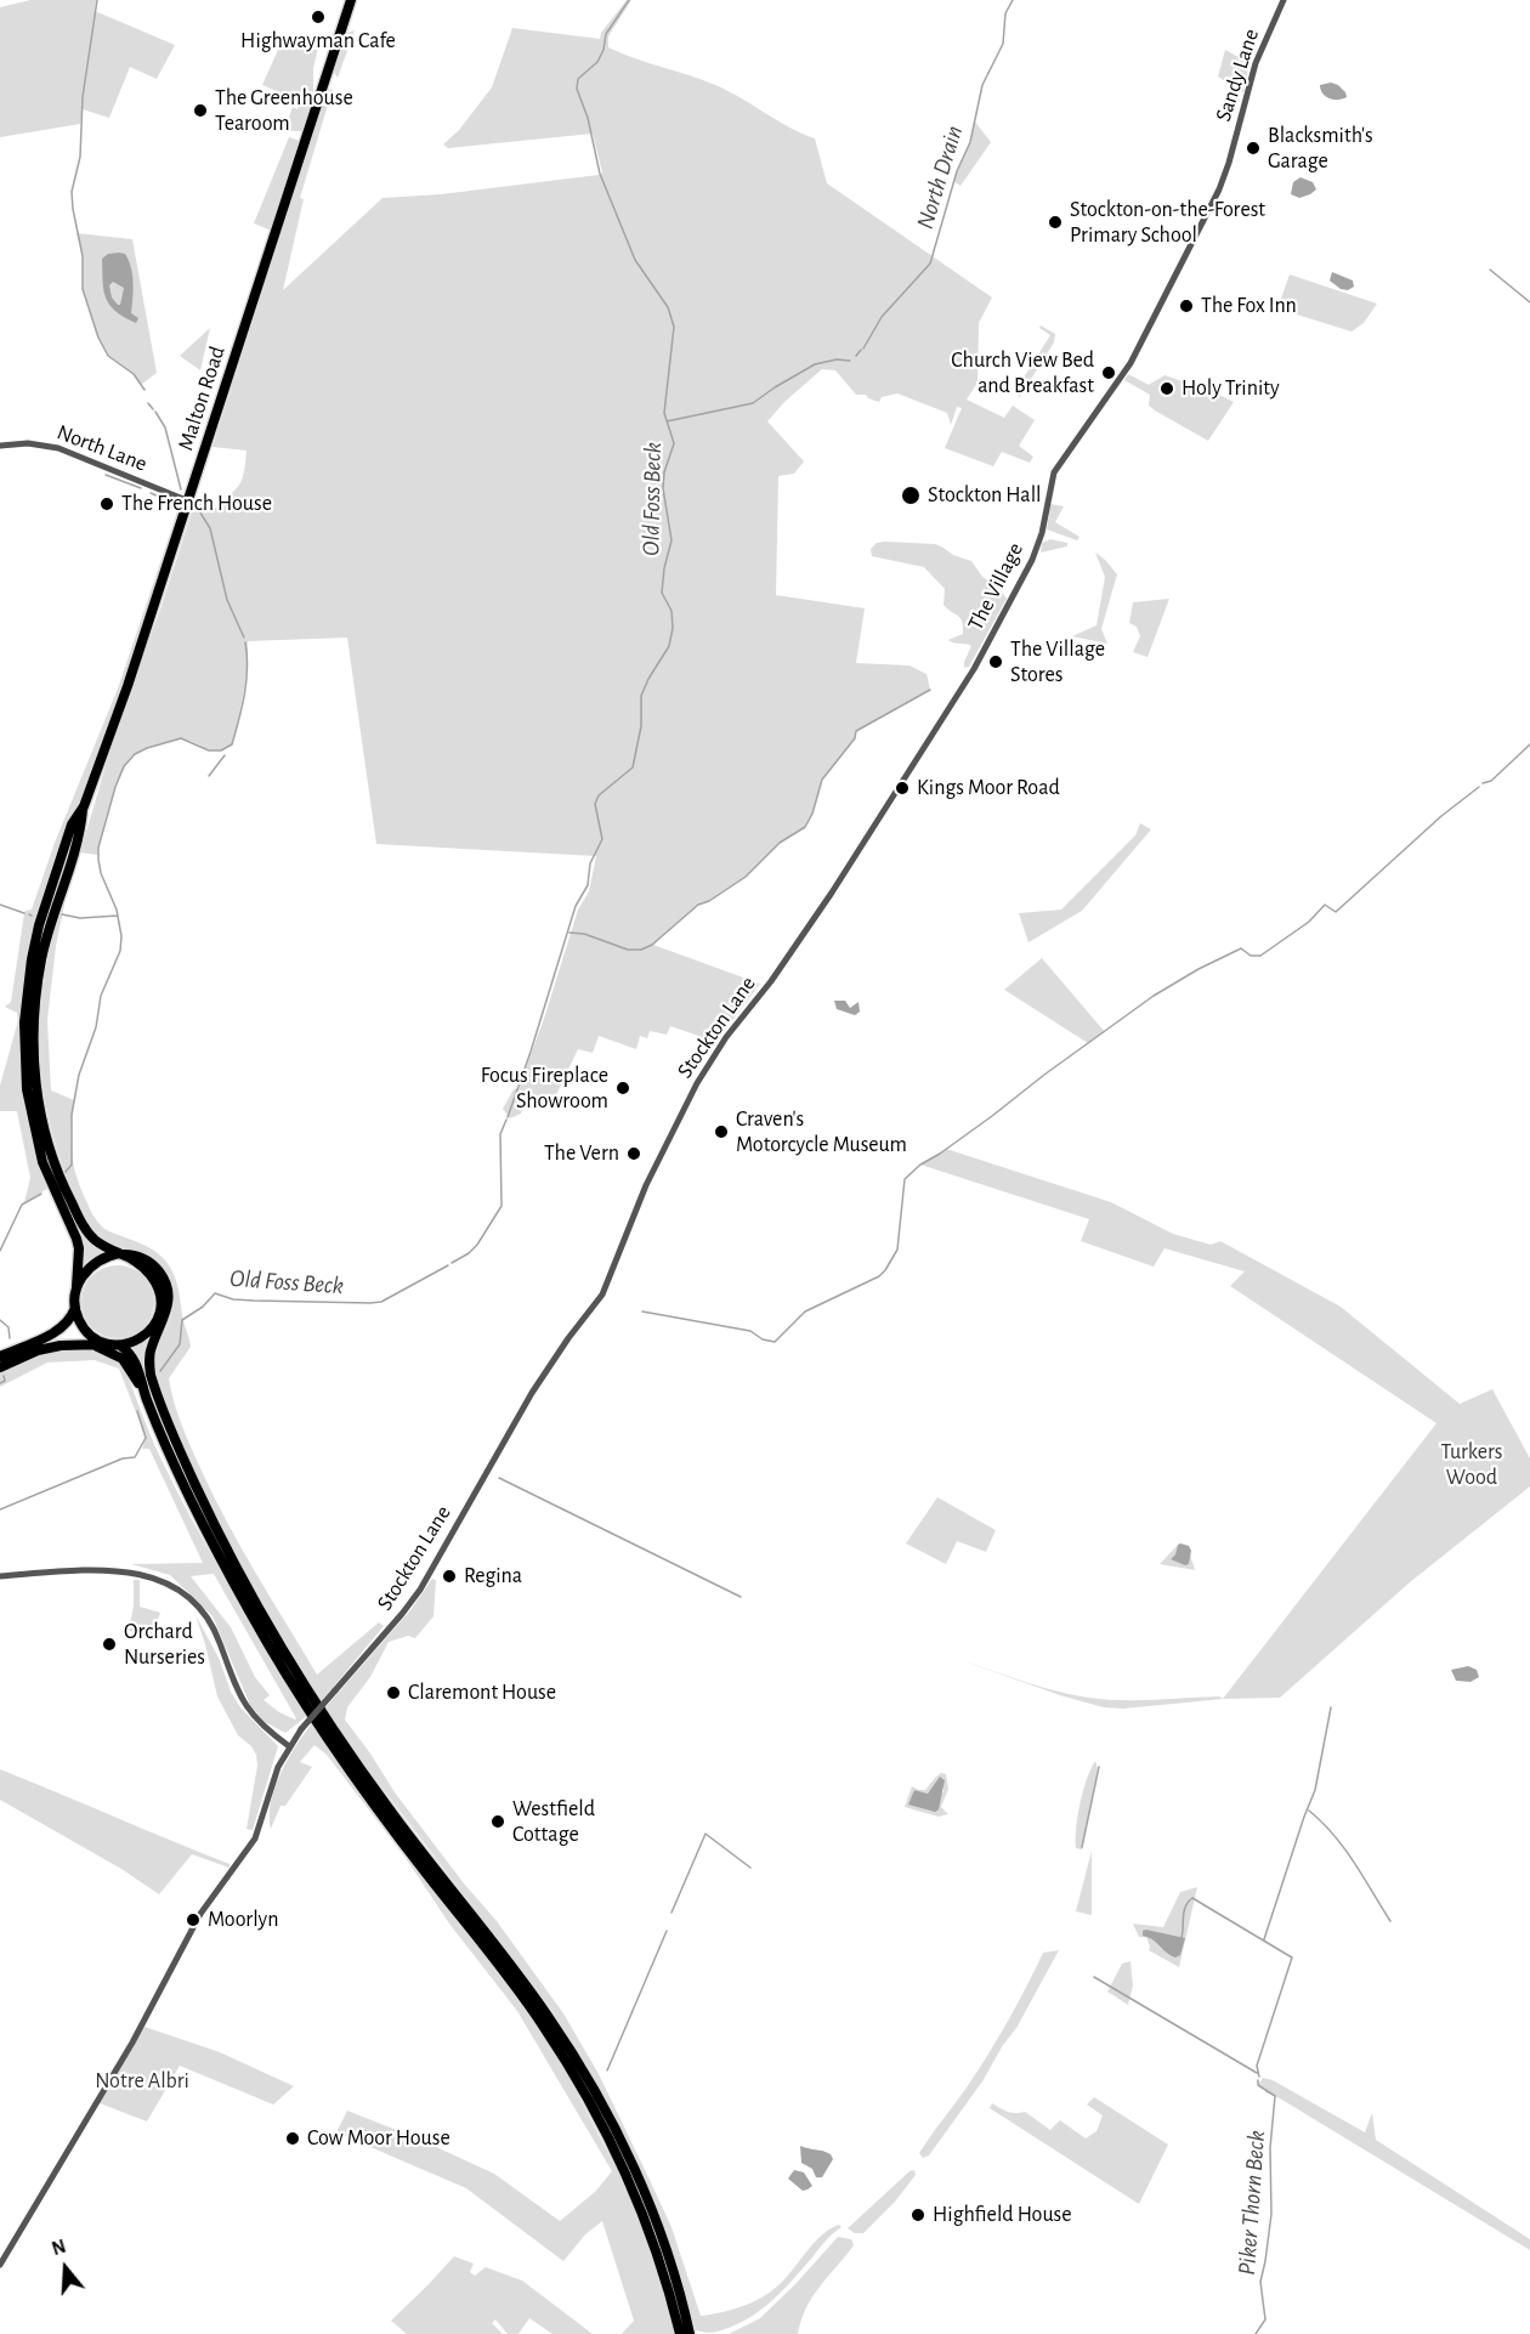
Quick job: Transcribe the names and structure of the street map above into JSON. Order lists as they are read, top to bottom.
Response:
{
  "streets": {
    "highway": ["Malton Road"],
    "street": [
      "Sandy Lane",
      "North Lane",
      "The Village",
      "Stockton Lane"
    ]
  },
  "crossings": [
    ["Sandy Lane", "The Village"],
    ["Malton Road", "North Lane"],
    ["The Village", "Stockton Lane"]
  ],
  "water": ["North Drain", "Old Foss Beck", "Piker Thorn Beck"],
  "parks": ["Turkers Wood", "Notre Albri"],
  "places": [
    "Highwayman Cafe",
    "The Greenhouse Tearoom",
    "Blacksmith's Garage",
    "Stockton-on-the-Forest Primary School",
    "The Fox Inn",
    "Church View Bed and Breakfast",
    "Holy Trinity",
    "Stockton Hall",
    "The French House",
    "The Village Stores",
    "Kings Moor Road",
    "Focus Fireplace Showroom",
    "Craven's Motorcycle Museum",
    "The Vern",
    "Regina",
    "Orchard Nurseries",
    "Claremont House",
    "Westfield Cottage",
    "Moorlyn",
    "Cow Moor House",
    "Highfield House"
  ],
  "north": "top"
}
